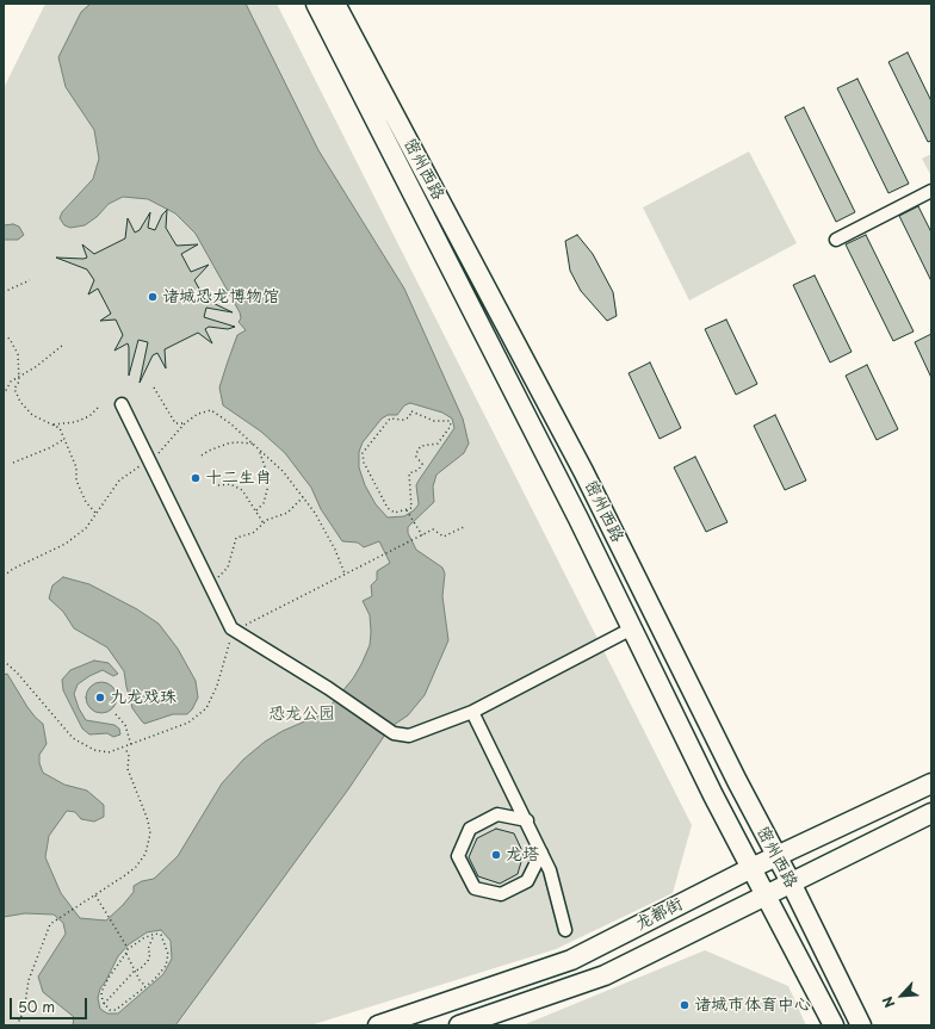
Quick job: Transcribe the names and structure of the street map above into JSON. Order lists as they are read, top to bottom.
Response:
{
  "streets": {
    "main road": ["密州西路", "龙都街"]
  },
  "crossings": [
    ["密州西路", "龙都街"]
  ],
  "parks": ["恐龙公园"],
  "places": [
    "诸城恐龙博物馆",
    "十二生肖",
    "九龙戏珠",
    "龙塔",
    "诸城市体育中心"
  ],
  "scale_bar": "50 m",
  "north": "bottom left"
}
